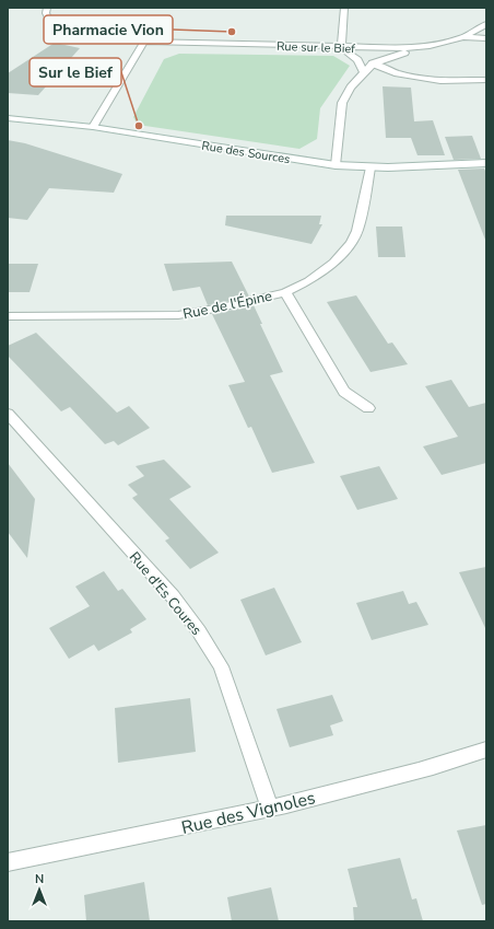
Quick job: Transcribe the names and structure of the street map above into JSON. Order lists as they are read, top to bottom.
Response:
{
  "streets": {
    "street": [
      "Rue sur le Bief",
      "Rue des Sources",
      "Rue de l'Épine",
      "Rue d'Es Coures",
      "Rue des Vignoles"
    ]
  },
  "crossings": [
    ["Rue des Sources", "Rue de l'Épine"],
    ["Rue d'Es Coures", "Rue des Vignoles"]
  ],
  "places": ["Pharmacie Vion", "Sur le Bief"],
  "north": "top"
}
